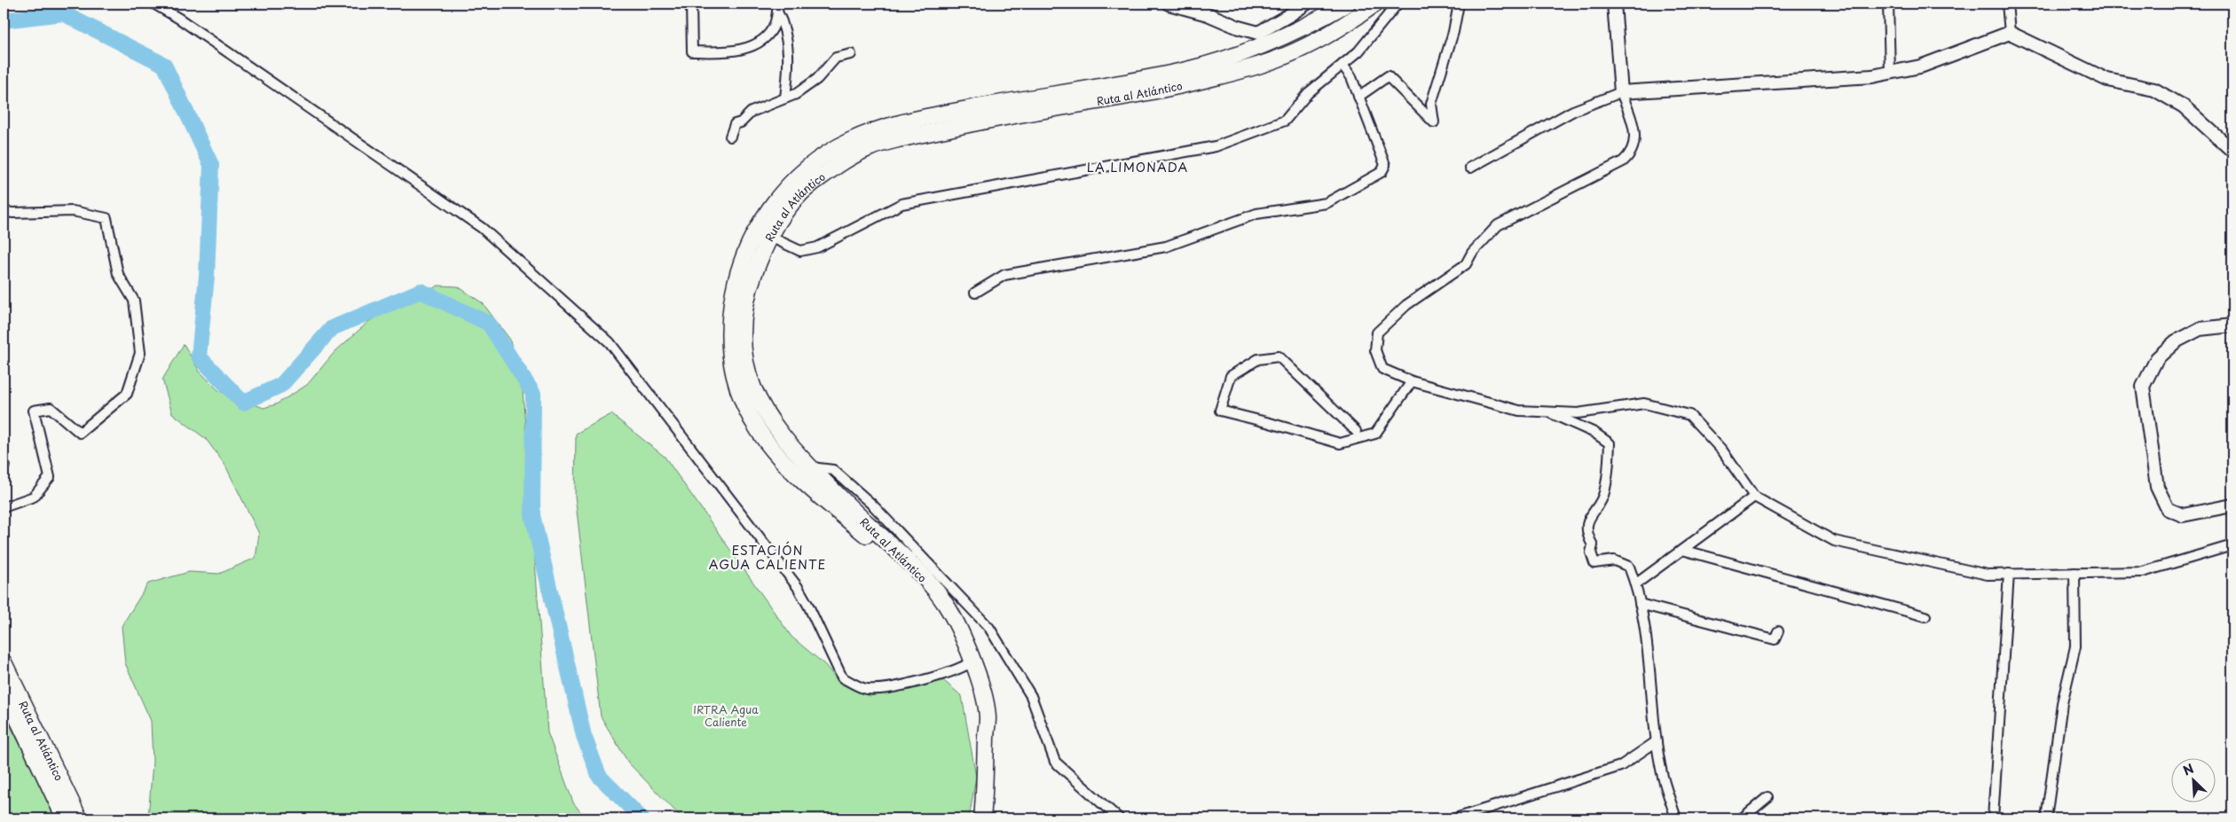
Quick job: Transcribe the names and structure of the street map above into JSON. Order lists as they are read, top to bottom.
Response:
{
  "streets": {
    "highway": ["Ruta al Atlántico"]
  },
  "districts": ["LA LIMONADA", "ESTACIÓN AGUA CALIENTE"],
  "parks": ["IRTRA Agua Caliente"],
  "north": "top left"
}
